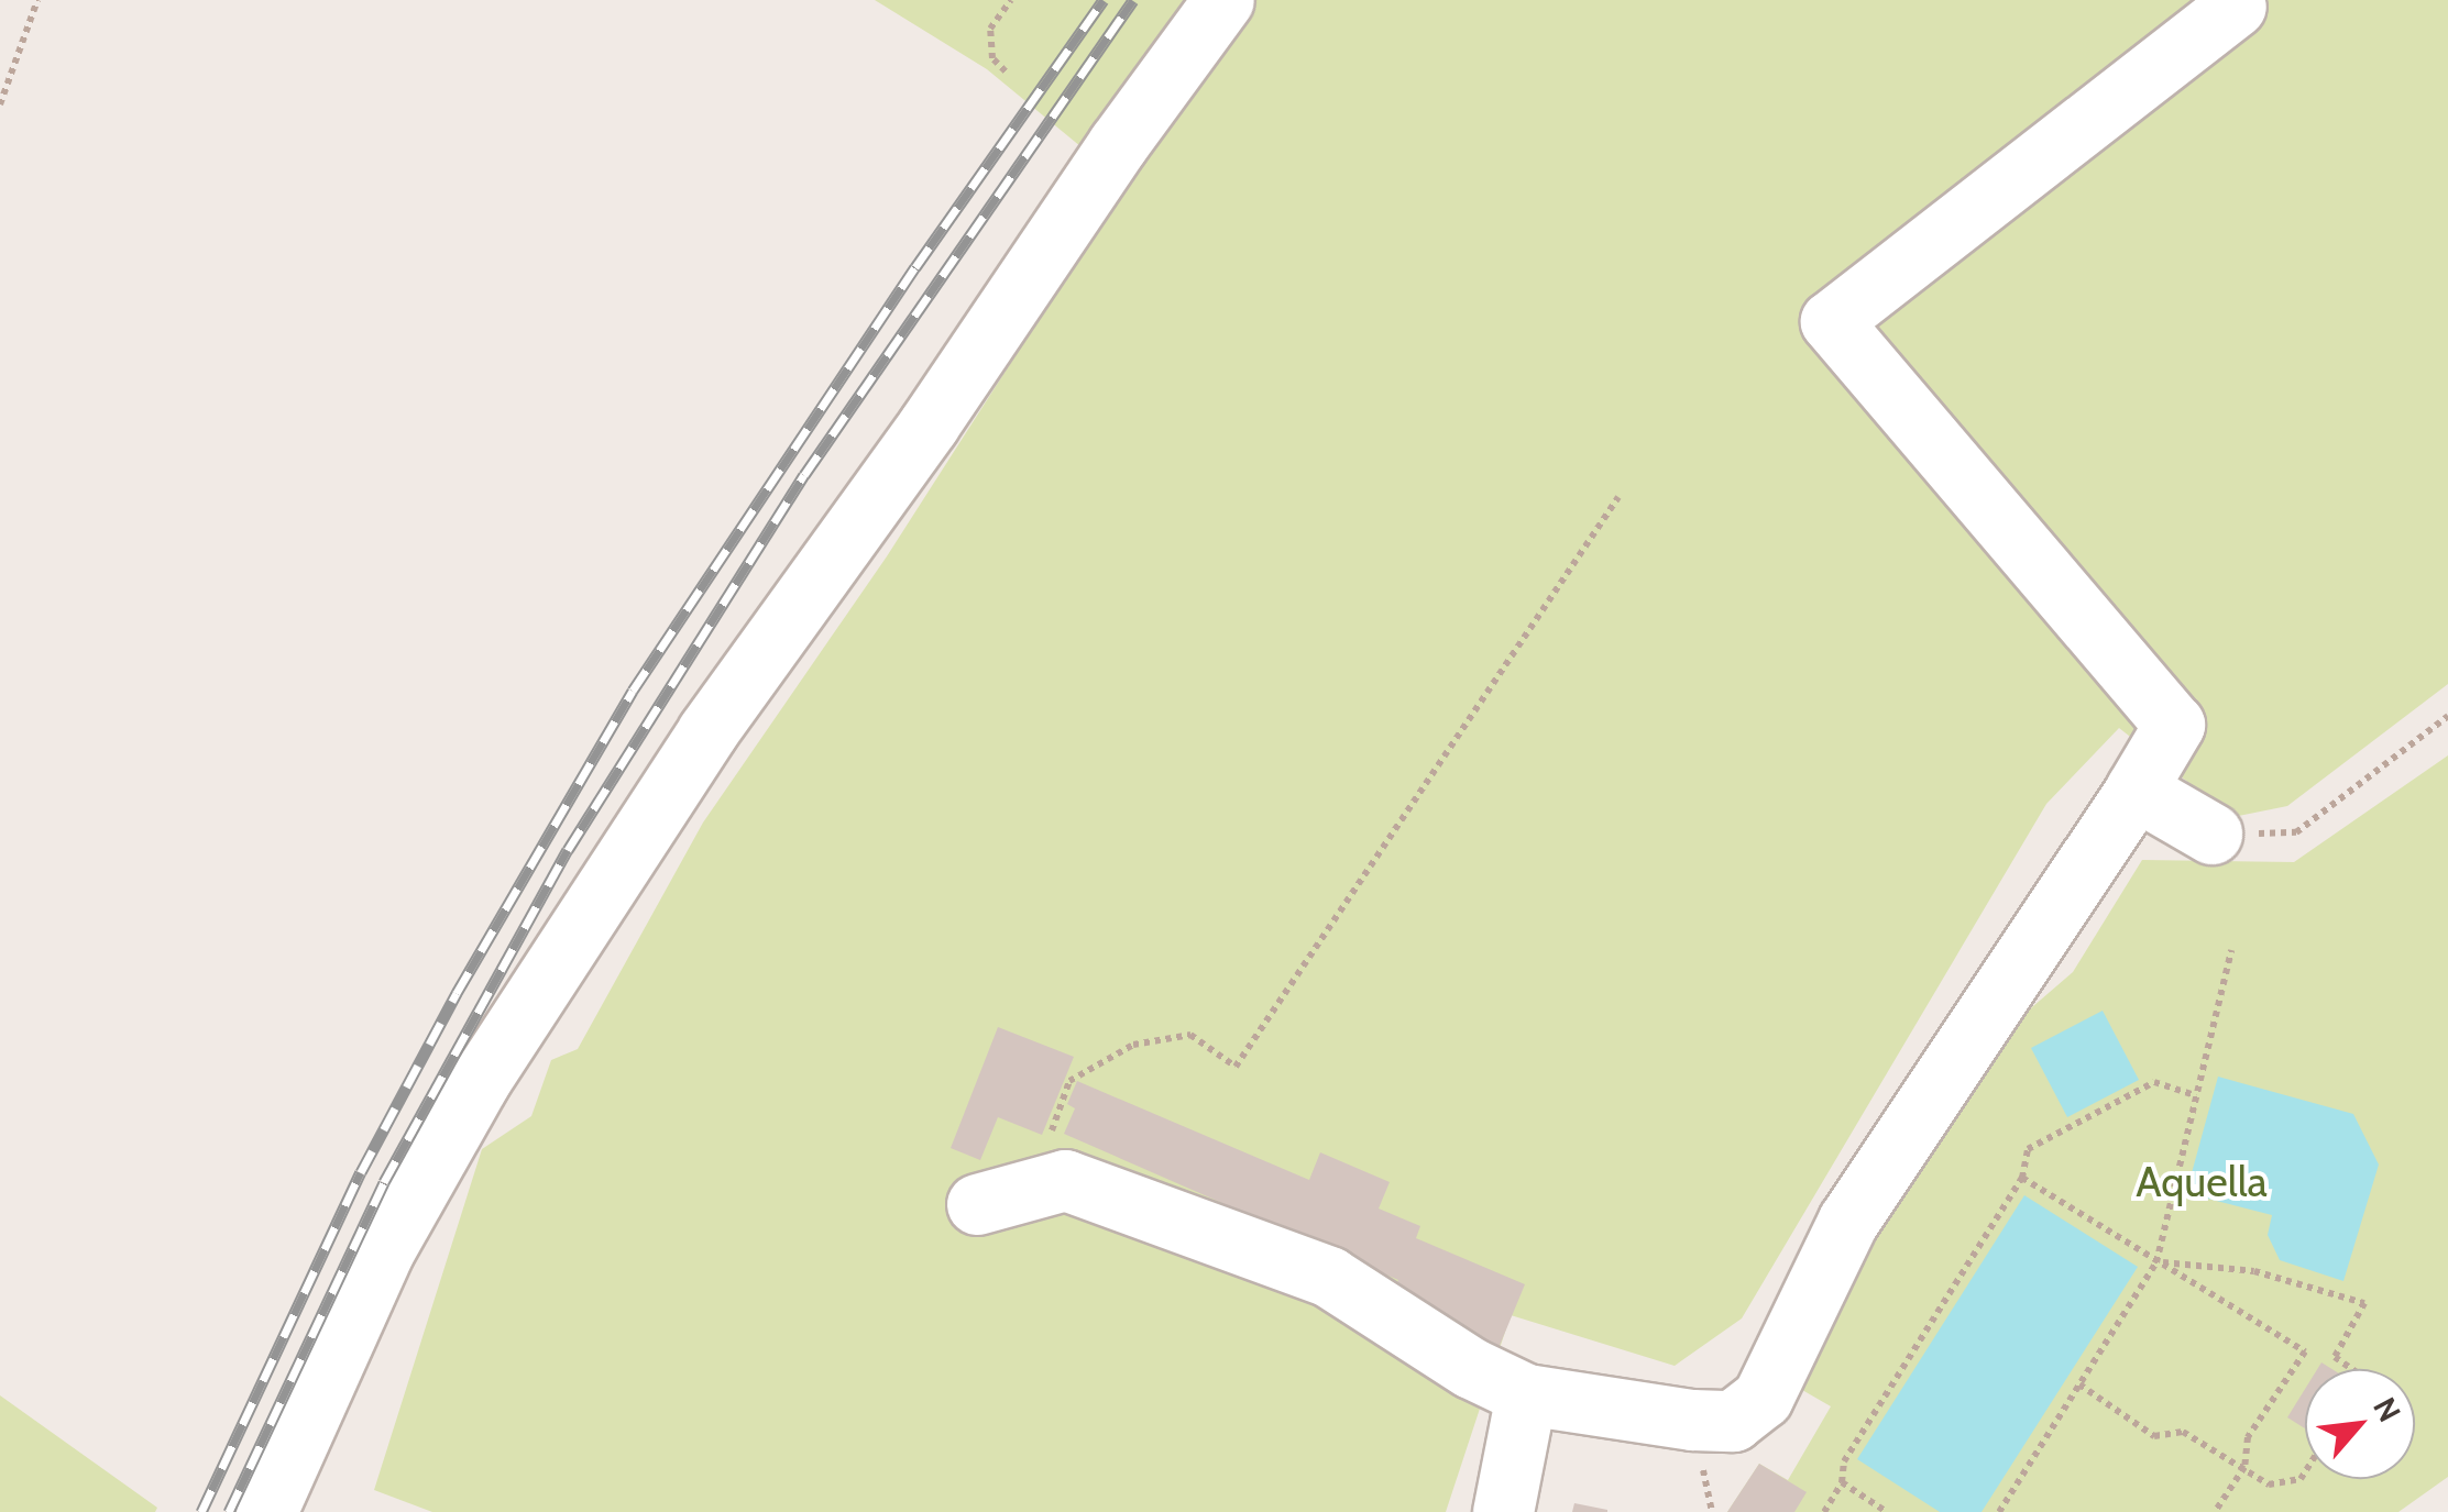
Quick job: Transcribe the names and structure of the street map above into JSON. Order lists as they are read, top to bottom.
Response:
{
  "parks": ["Aquella"],
  "north": "top right"
}
